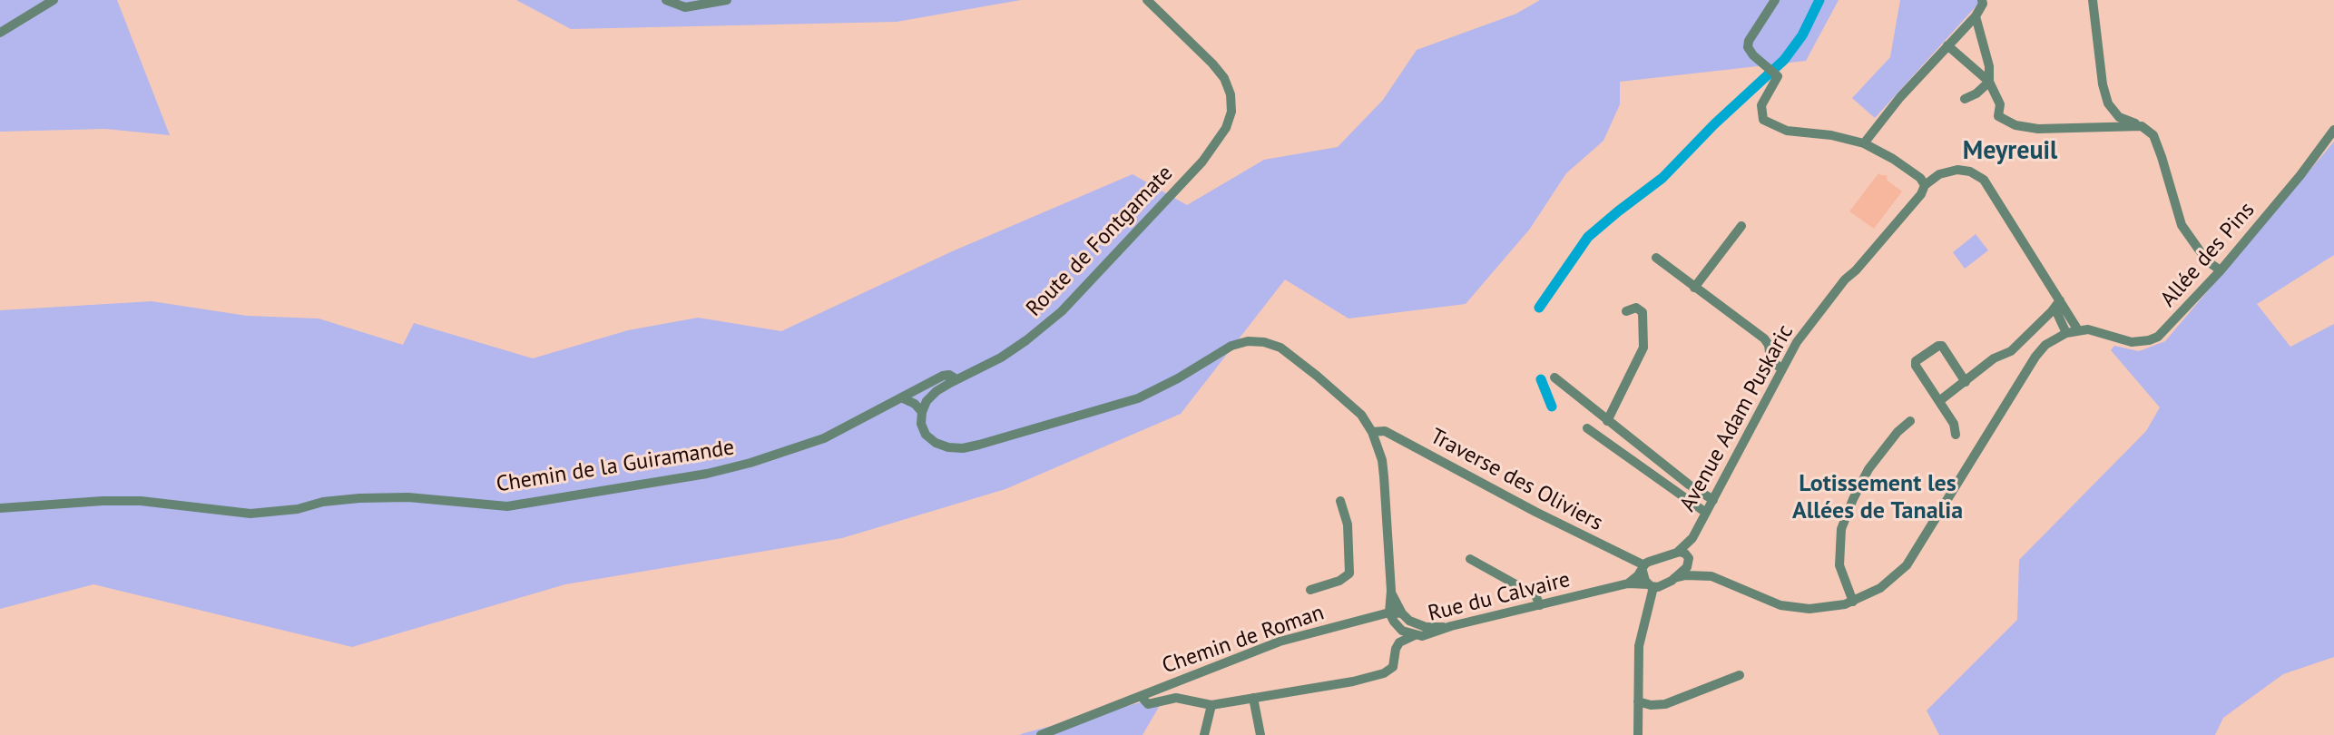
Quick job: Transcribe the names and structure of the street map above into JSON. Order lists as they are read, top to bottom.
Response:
{
  "streets": {
    "street": [
      "Route de Fontgamate",
      "Allée des Pins",
      "Avenue Adam Puskaric",
      "Chemin de la Guiramande",
      "Traverse des Oliviers",
      "Rue du Calvaire",
      "Chemin de Roman"
    ]
  },
  "crossings": [
    ["Route de Fontgamate", "Chemin de la Guiramande"],
    ["Avenue Adam Puskaric", "Rue du Calvaire"],
    ["Traverse des Oliviers", "Rue du Calvaire"],
    ["Rue du Calvaire", "Chemin de Roman"]
  ],
  "districts": ["Meyreuil", "Lotissement les Allées de Tanalia"]
}
